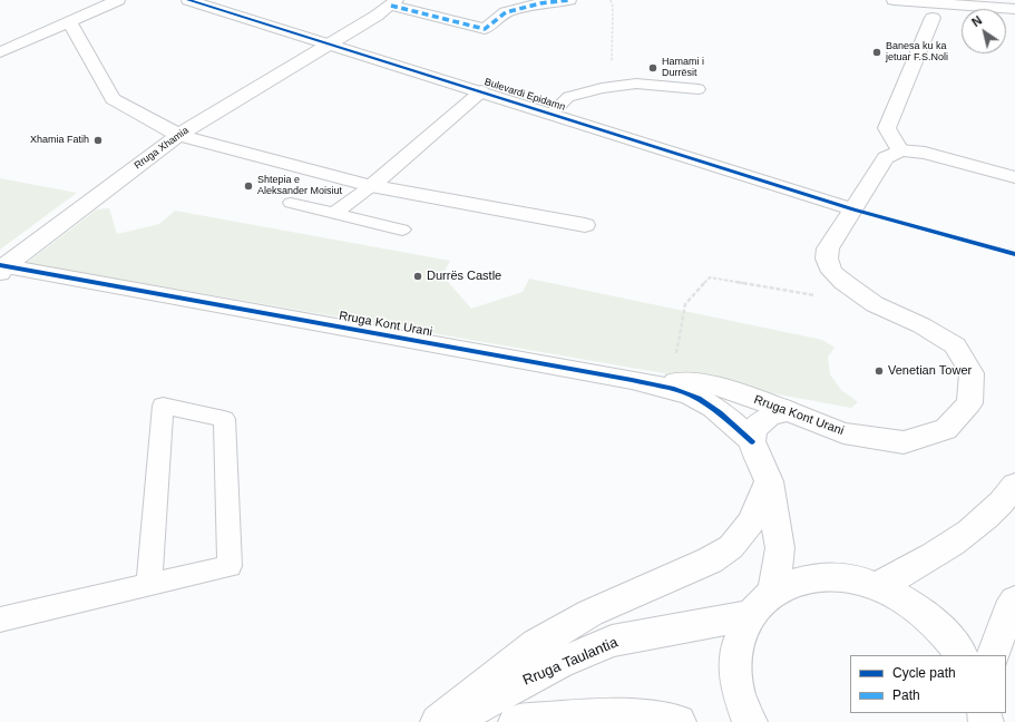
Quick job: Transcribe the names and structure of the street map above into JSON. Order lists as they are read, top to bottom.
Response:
{
  "streets": {
    "street": [
      "Bulevardi Epidamn",
      "Rruga Xhamia",
      "Rruga Kont Urani",
      "Rruga Taulantia"
    ]
  },
  "crossings": [
    ["Bulevardi Epidamn", "Rruga Xhamia"],
    ["Bulevardi Epidamn", "Rruga Kont Urani"],
    ["Rruga Xhamia", "Rruga Kont Urani"]
  ],
  "places": [
    "Banesa ku ka jetuar F.S.Noli",
    "Hamami i Durrësit",
    "Xhamia Fatih",
    "Shtepia e Aleksander Moisiut",
    "Durrës Castle",
    "Venetian Tower"
  ],
  "legend": ["Cycle path", "Path"],
  "north": "top left"
}
